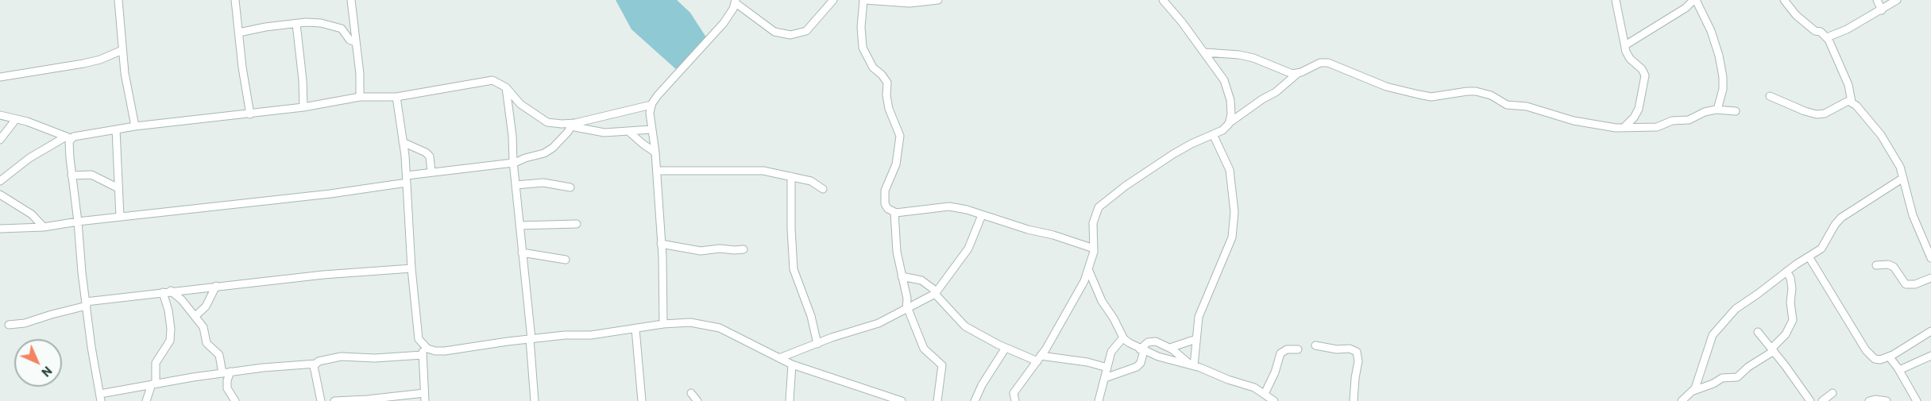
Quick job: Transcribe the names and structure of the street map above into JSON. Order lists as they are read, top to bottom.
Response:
{
  "north": "bottom right"
}
